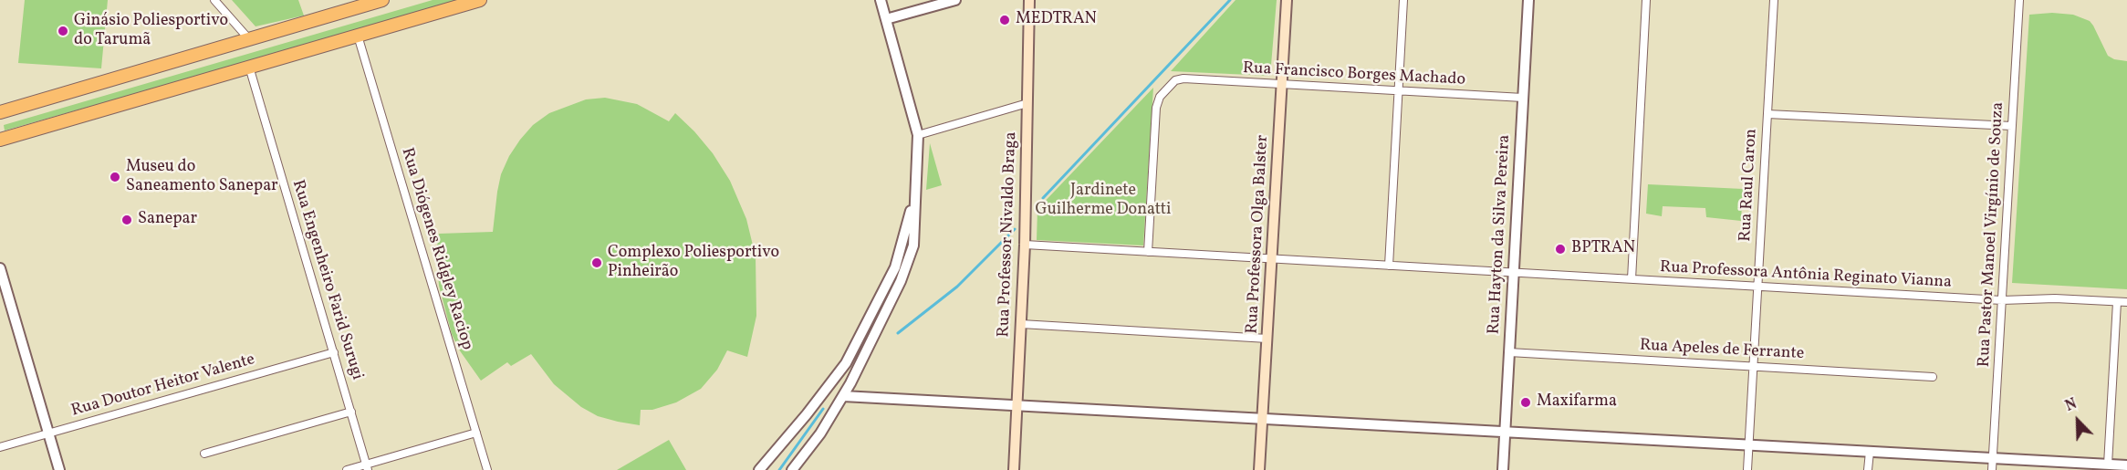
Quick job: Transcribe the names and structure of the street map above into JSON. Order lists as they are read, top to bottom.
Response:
{
  "streets": {
    "main road": ["Rua Professor Nivaldo Braga", "Rua Professora Olga Balster"],
    "street": [
      "Rua Francisco Borges Machado",
      "Rua Raul Caron",
      "Rua Hayton da Silva Pereira",
      "Rua Pastor Manoel Virgínio de Souza",
      "Rua Diógenes Ridgley Raciop",
      "Rua Professora Antônia Reginato Vianna",
      "Rua Engenheiro Farid Surugi",
      "Rua Apeles de Ferrante",
      "Rua Doutor Heitor Valente"
    ]
  },
  "crossings": [
    ["Rua Francisco Borges Machado", "Rua Professora Olga Balster"],
    ["Rua Francisco Borges Machado", "Rua Hayton da Silva Pereira"],
    ["Rua Francisco Borges Machado", "Rua Professora Antônia Reginato Vianna"],
    ["Rua Raul Caron", "Rua Professora Antônia Reginato Vianna"],
    ["Rua Raul Caron", "Rua Apeles de Ferrante"],
    ["Rua Professor Nivaldo Braga", "Rua Professora Antônia Reginato Vianna"],
    ["Rua Professora Olga Balster", "Rua Professora Antônia Reginato Vianna"],
    ["Rua Hayton da Silva Pereira", "Rua Professora Antônia Reginato Vianna"],
    ["Rua Hayton da Silva Pereira", "Rua Apeles de Ferrante"],
    ["Rua Pastor Manoel Virgínio de Souza", "Rua Professora Antônia Reginato Vianna"],
    ["Rua Engenheiro Farid Surugi", "Rua Doutor Heitor Valente"]
  ],
  "parks": ["Jardinete Guilherme Donatti"],
  "places": [
    "MEDTRAN",
    "Ginásio Poliesportivo do Tarumã",
    "Museu do Saneamento Sanepar",
    "Sanepar",
    "BPTRAN",
    "Complexo Poliesportivo Pinheirão",
    "Maxifarma"
  ],
  "north": "top left"
}
